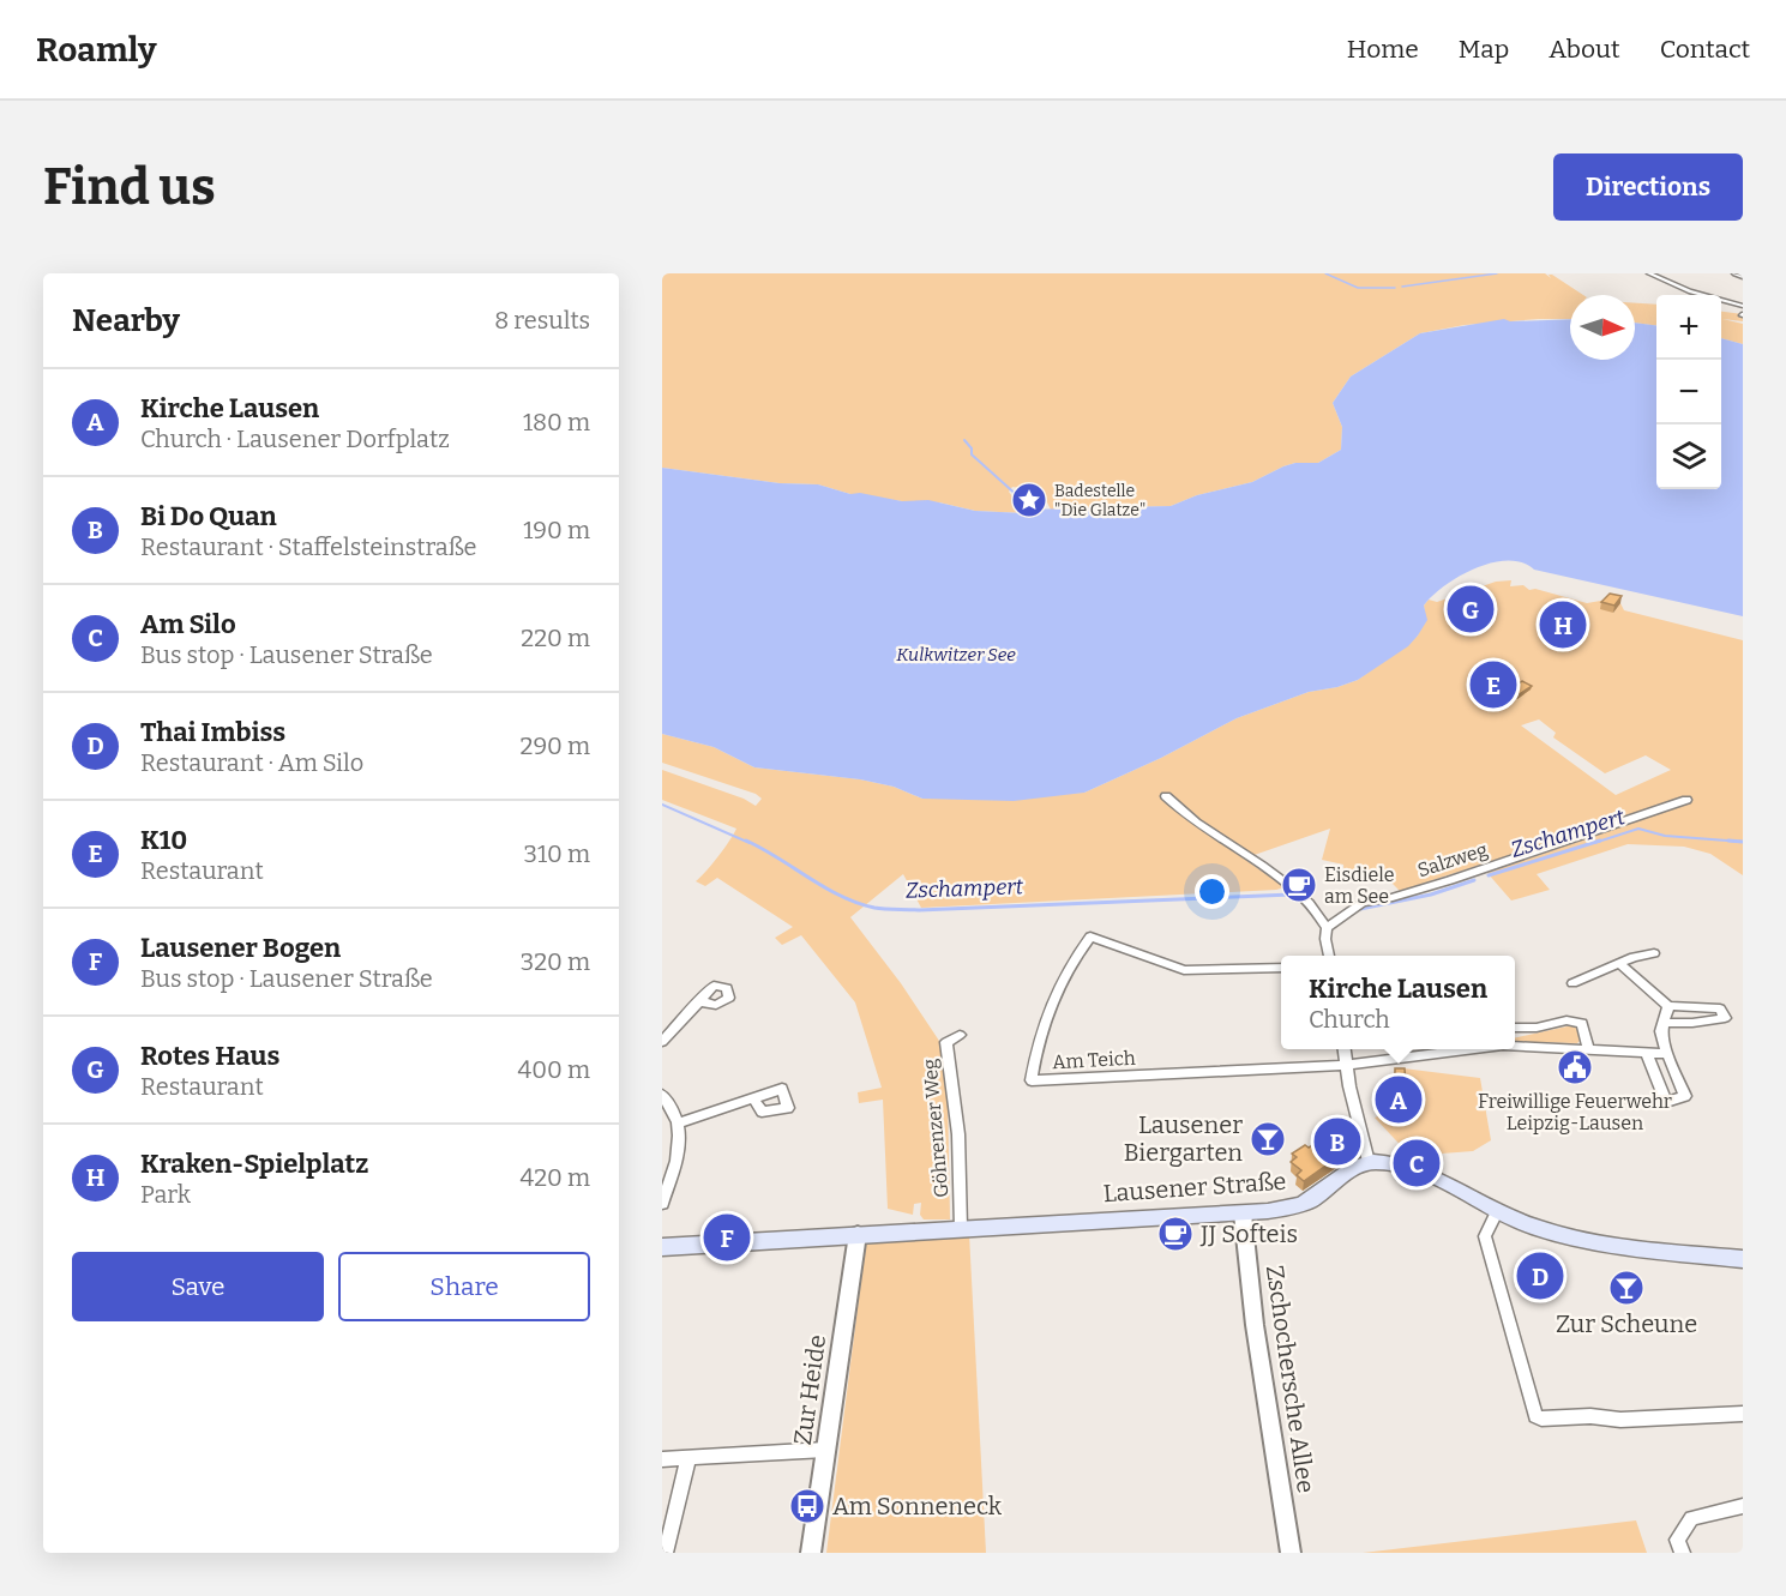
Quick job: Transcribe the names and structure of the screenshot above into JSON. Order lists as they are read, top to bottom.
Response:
{
  "streets": {
    "main road": ["Lausener Straße"],
    "street": [
      "Salzweg",
      "Am Teich",
      "Göhrenzer Weg",
      "Zschochersche Allee",
      "Zur Heide"
    ]
  },
  "crossings": [
    ["Göhrenzer Weg", "Lausener Straße"],
    ["Lausener Straße", "Zschochersche Allee"],
    ["Lausener Straße", "Zur Heide"]
  ],
  "water": ["Kulkwitzer See", "Zschampert"],
  "places": {
    "place": ["Badestelle \"Die Glatze\""],
    "cafe": ["Eisdiele am See", "JJ Softeis"],
    "public building": ["Freiwillige Feuerwehr Leipzig-Lausen"],
    "bar": ["Lausener Biergarten", "Zur Scheune"],
    "bus stop": ["Am Sonneneck"]
  },
  "north": "right",
  "page": {
    "header": "Roamly",
    "nav": [
      "Home",
      "Map",
      "About",
      "Contact"
    ],
    "buttons": [
      "Directions",
      ["Save", "Share"]
    ],
    "title": "Find us",
    "heading": ["Nearby", "8 results"],
    "map_buttons": ["+", "−"],
    "list": [
      {
        "mark": "A",
        "name": "Kirche Lausen",
        "note": "Church · Lausener Dorfplatz",
        "value": "180 m"
      },
      {
        "mark": "B",
        "name": "Bi Do Quan",
        "note": "Restaurant · Staffelsteinstraße",
        "value": "190 m"
      },
      {
        "mark": "C",
        "name": "Am Silo",
        "note": "Bus stop · Lausener Straße",
        "value": "220 m"
      },
      {
        "mark": "D",
        "name": "Thai Imbiss",
        "note": "Restaurant · Am Silo",
        "value": "290 m"
      },
      {
        "mark": "E",
        "name": "K10",
        "note": "Restaurant",
        "value": "310 m"
      },
      {
        "mark": "F",
        "name": "Lausener Bogen",
        "note": "Bus stop · Lausener Straße",
        "value": "320 m"
      },
      {
        "mark": "G",
        "name": "Rotes Haus",
        "note": "Restaurant",
        "value": "400 m"
      },
      {
        "mark": "H",
        "name": "Kraken-Spielplatz",
        "note": "Park",
        "value": "420 m"
      }
    ],
    "pins": [
      "G",
      "H",
      "E",
      "A",
      "B",
      "C",
      "F",
      "D"
    ],
    "popup": ["Kirche Lausen", "Church"]
  }
}
